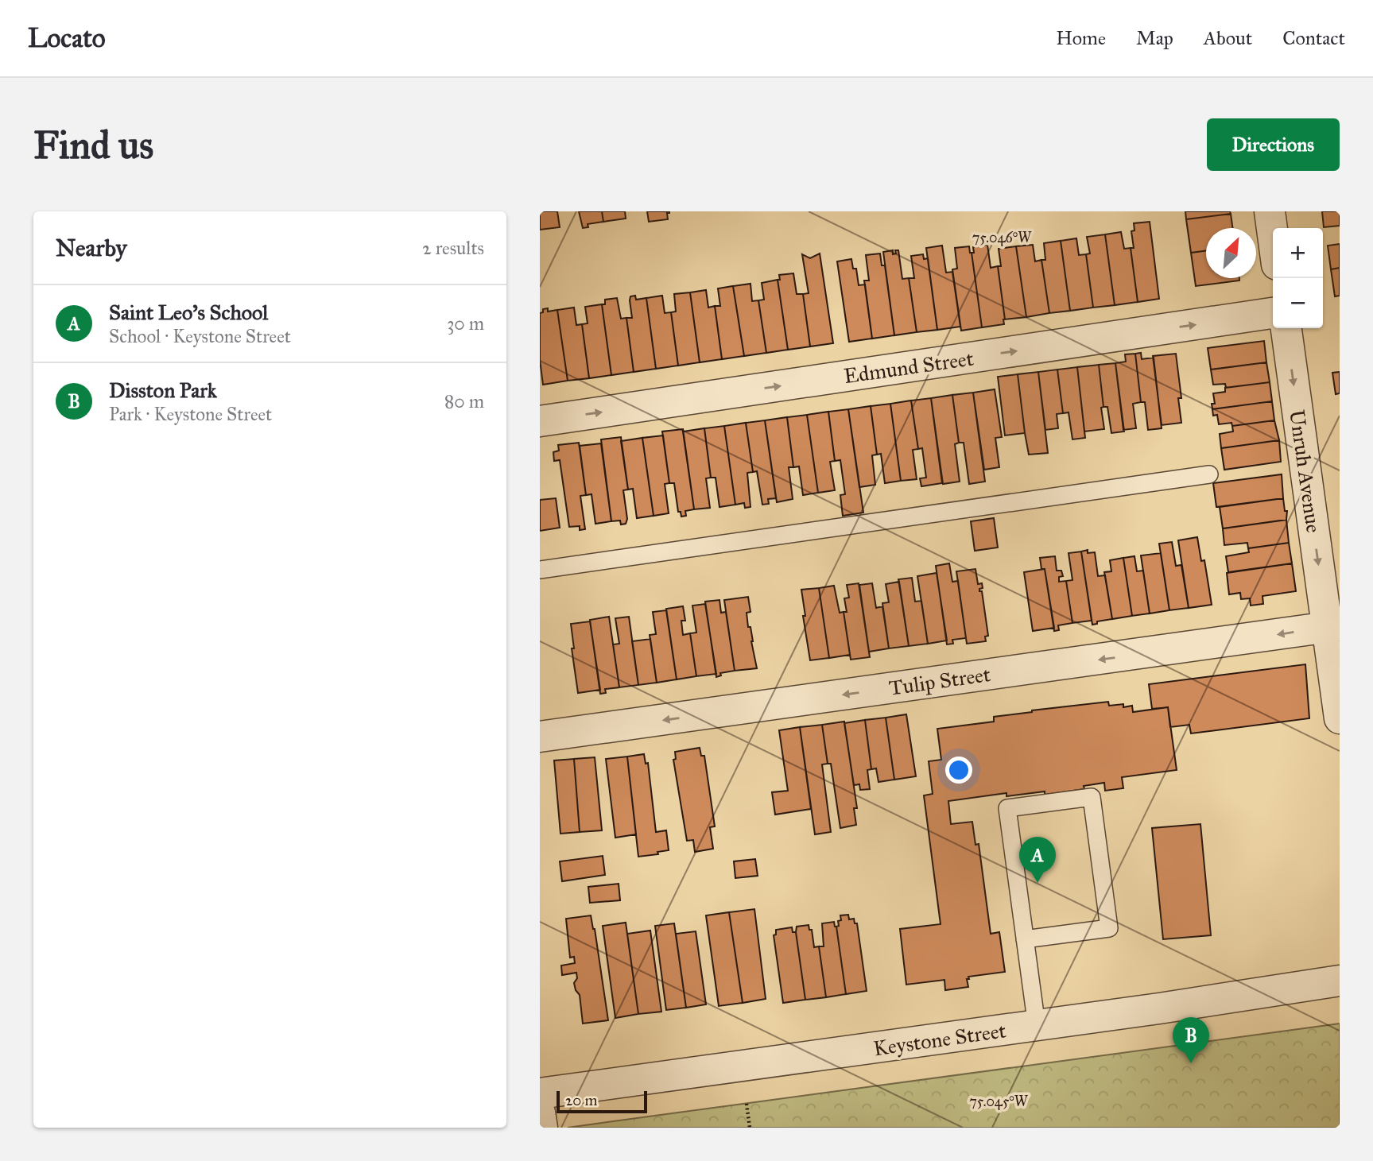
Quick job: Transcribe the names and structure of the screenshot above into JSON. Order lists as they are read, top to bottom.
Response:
{
  "streets": {
    "street": [
      "Edmund Street",
      "Unruh Avenue",
      "Tulip Street",
      "Keystone Street"
    ]
  },
  "crossings": [
    ["Unruh Avenue", "Tulip Street"]
  ],
  "one_way": ["Edmund Street", "Unruh Avenue", "Tulip Street"],
  "scale_bar": "20 m",
  "north": "top right",
  "page": {
    "header": "Locato",
    "nav": [
      "Home",
      "Map",
      "About",
      "Contact"
    ],
    "buttons": "Directions",
    "title": "Find us",
    "heading": ["Nearby", "2 results"],
    "map_buttons": ["+", "−"],
    "list": [
      {
        "mark": "A",
        "name": "Saint Leo's School",
        "note": "School · Keystone Street",
        "value": "30 m"
      },
      {
        "mark": "B",
        "name": "Disston Park",
        "note": "Park · Keystone Street",
        "value": "80 m"
      }
    ],
    "pins": ["A", "B"],
    "scale": "20 m"
  },
  "coordinates": ["75.046°W", "75.045°W"]
}
